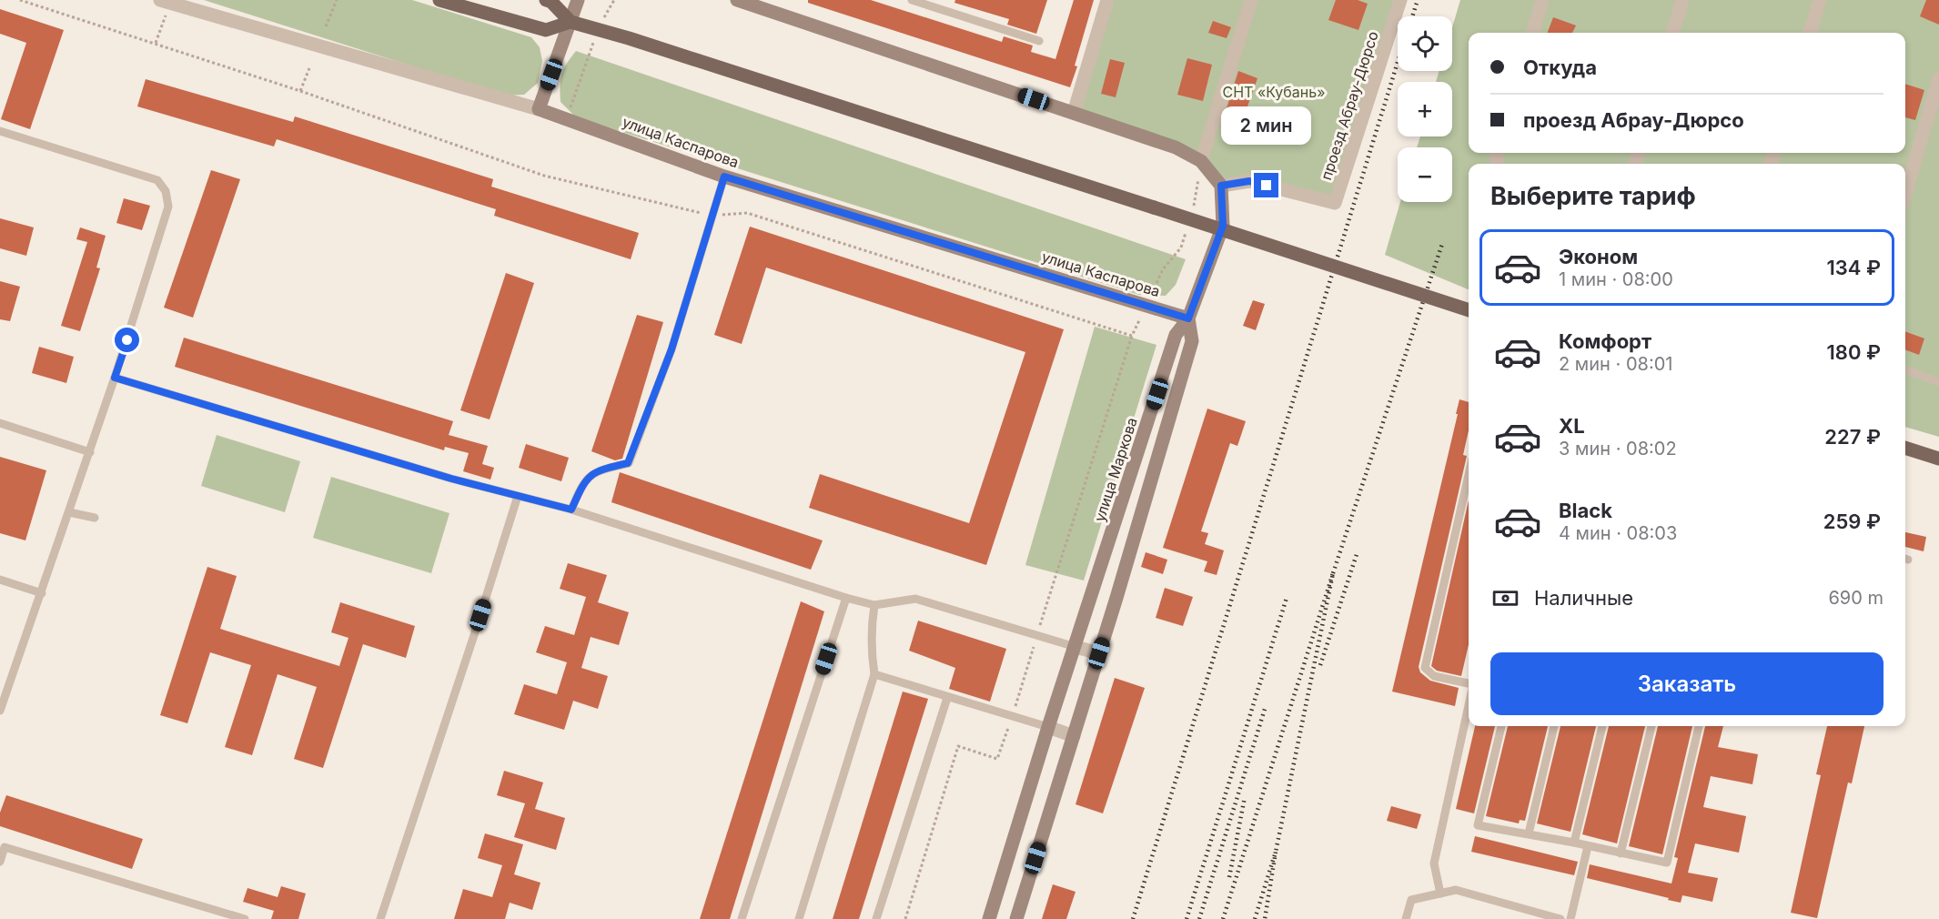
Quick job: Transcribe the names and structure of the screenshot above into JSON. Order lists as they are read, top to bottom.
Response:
{
  "streets": {
    "main road": ["улица Каспарова", "улица Маркова"],
    "street": ["проезд Абрау-Дюрсо"]
  },
  "crossings": [
    ["улица Каспарова", "улица Маркова"]
  ],
  "parks": ["СНТ «Кубань»"],
  "page": {
    "map_buttons": ["+", "−"],
    "banner": ["Откуда", "проезд Абрау-Дюрсо"],
    "bubble": "2 мин",
    "heading": "Выберите тариф",
    "list": [
      {
        "name": "Эконом",
        "note": "1 мин · 08:00",
        "value": "134 ₽"
      },
      {
        "name": "Комфорт",
        "note": "2 мин · 08:01",
        "value": "180 ₽"
      },
      {
        "name": "XL",
        "note": "3 мин · 08:02",
        "value": "227 ₽"
      },
      {
        "name": "Black",
        "note": "4 мин · 08:03",
        "value": "259 ₽"
      }
    ],
    "pay": ["Наличные", "690 m"],
    "buttons": "Заказать"
  }
}
